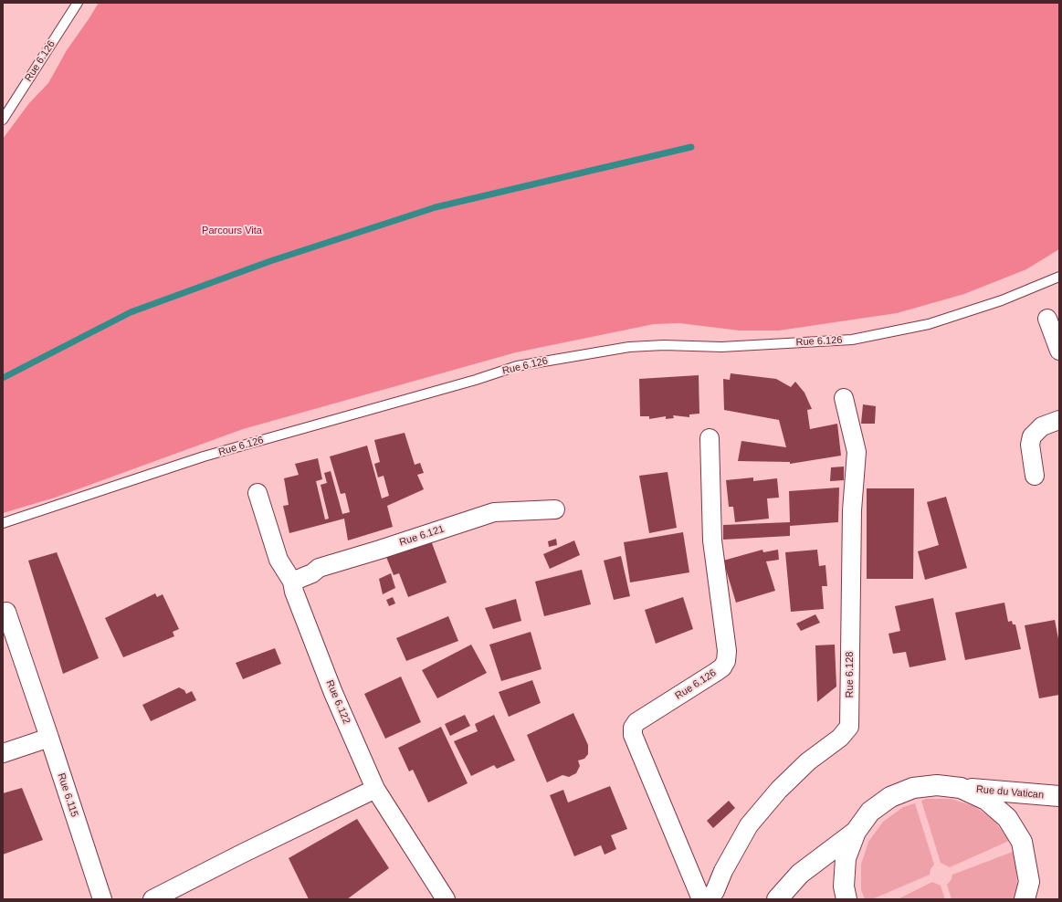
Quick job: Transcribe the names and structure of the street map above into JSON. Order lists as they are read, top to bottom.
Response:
{
  "streets": {
    "street": [
      "Rue 6.126",
      "Rue 6.121",
      "Rue 6.128",
      "Rue 6.122",
      "Rue du Vatican",
      "Rue 6.115"
    ]
  },
  "crossings": [
    ["Rue 6.121", "Rue 6.122"]
  ],
  "parks": ["Parcours Vita"]
}
